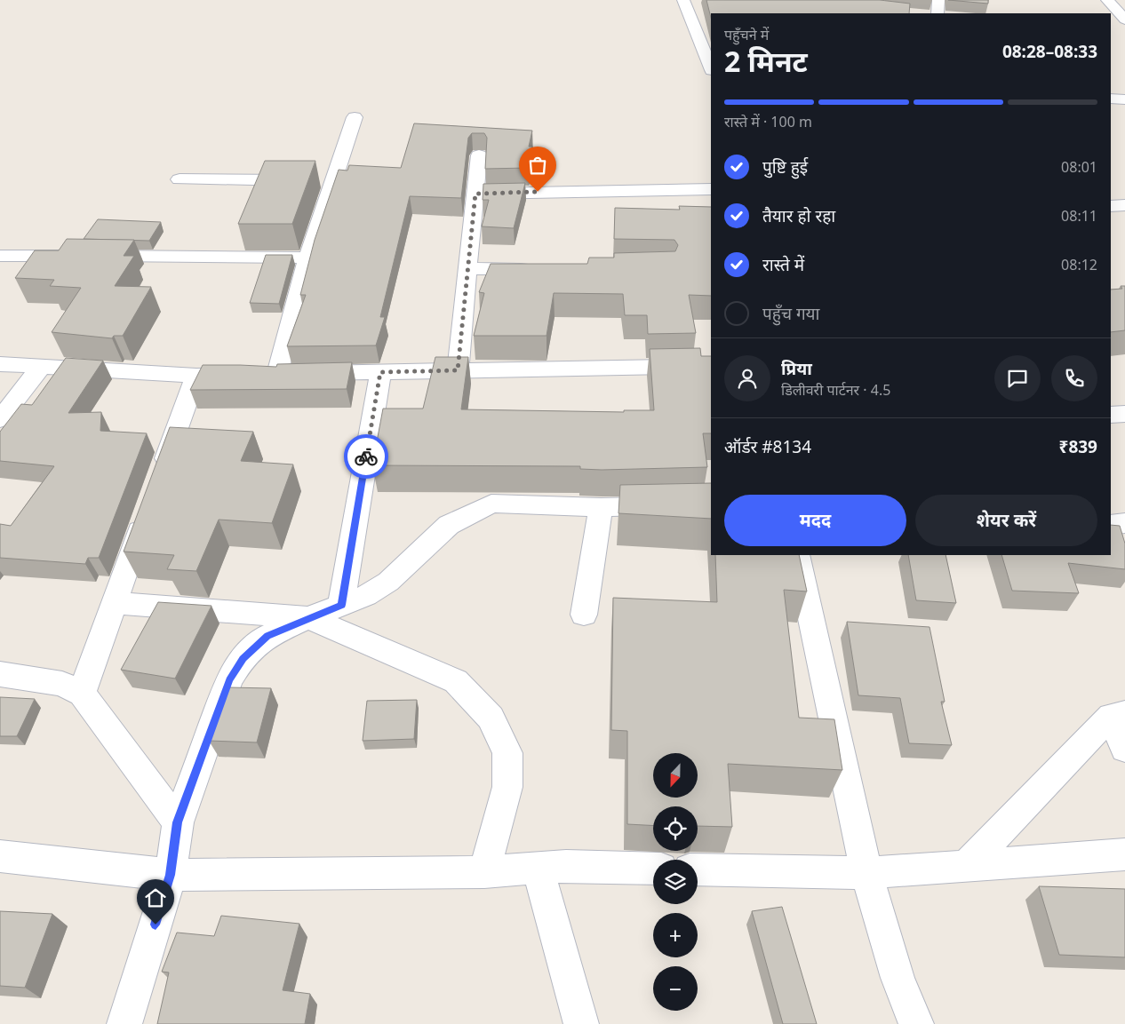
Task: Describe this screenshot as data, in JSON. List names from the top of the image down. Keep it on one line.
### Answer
{"north":"bottom","page":{"heading":["2 मिनट","पहुँचने में","08:28–08:33"],"panel":["प्रिया","डिलीवरी पार्टनर · 4.5","ऑर्डर #8134","₹839"],"bar":"रास्ते में · 100 m","list":[["पुष्टि हुई","08:01"],["तैयार हो रहा","08:11"],["रास्ते में","08:12"],"पहुँच गया"],"buttons":["मदद","शेयर करें"],"map_buttons":["+","−"]}}
